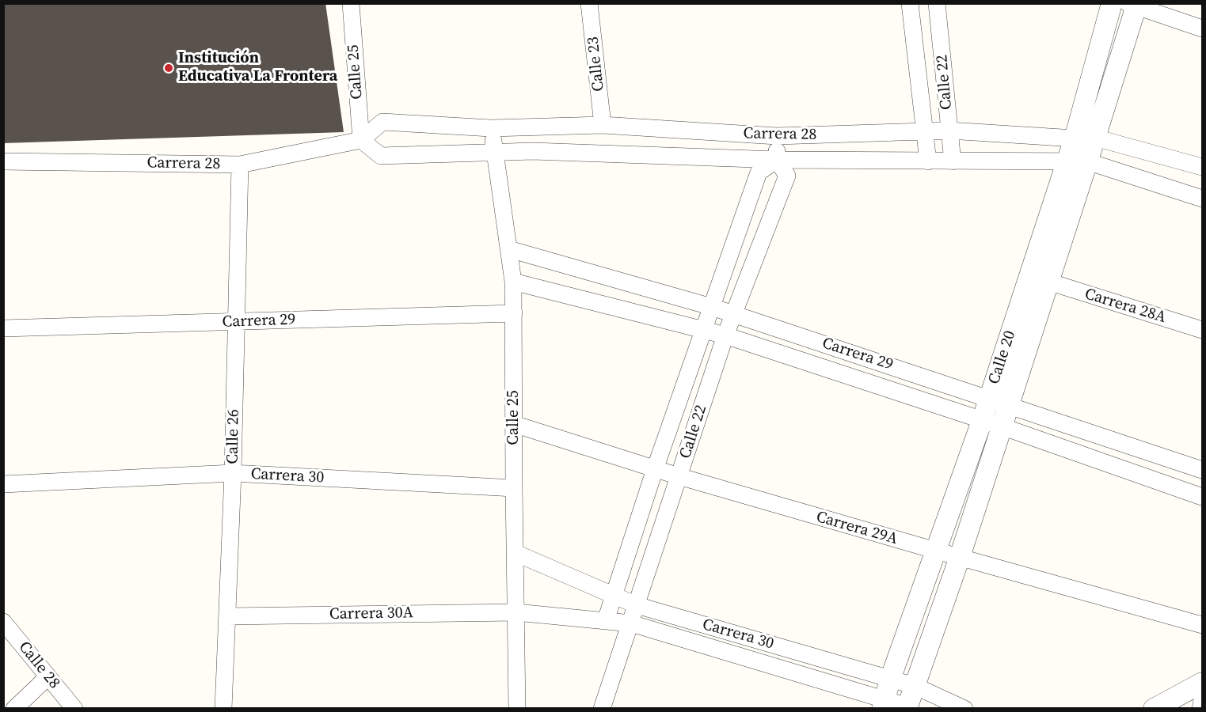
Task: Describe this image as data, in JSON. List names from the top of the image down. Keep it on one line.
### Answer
{"streets":{"street":["Calle 23","Calle 25","Calle 22","Carrera 28","Carrera 28A","Carrera 29","Calle 20","Calle 26","Carrera 30","Carrera 29A","Carrera 30A","Calle 28"]},"crossings":[["Calle 23","Carrera 28"],["Calle 25","Carrera 28"],["Calle 25","Carrera 29"],["Calle 25","Carrera 30"],["Calle 25","Carrera 29A"],["Calle 25","Carrera 30A"],["Calle 22","Carrera 28"],["Calle 22","Carrera 29"],["Calle 22","Carrera 30"],["Calle 22","Carrera 29A"],["Carrera 28","Calle 20"],["Carrera 28","Calle 26"],["Carrera 28A","Calle 20"],["Carrera 29","Calle 20"],["Carrera 29","Calle 26"],["Calle 20","Carrera 30"],["Calle 20","Carrera 29A"],["Calle 26","Carrera 30"],["Calle 26","Carrera 30A"],["Carrera 30","Carrera 30A"]],"places":["Institución Educativa La Frontera"]}
